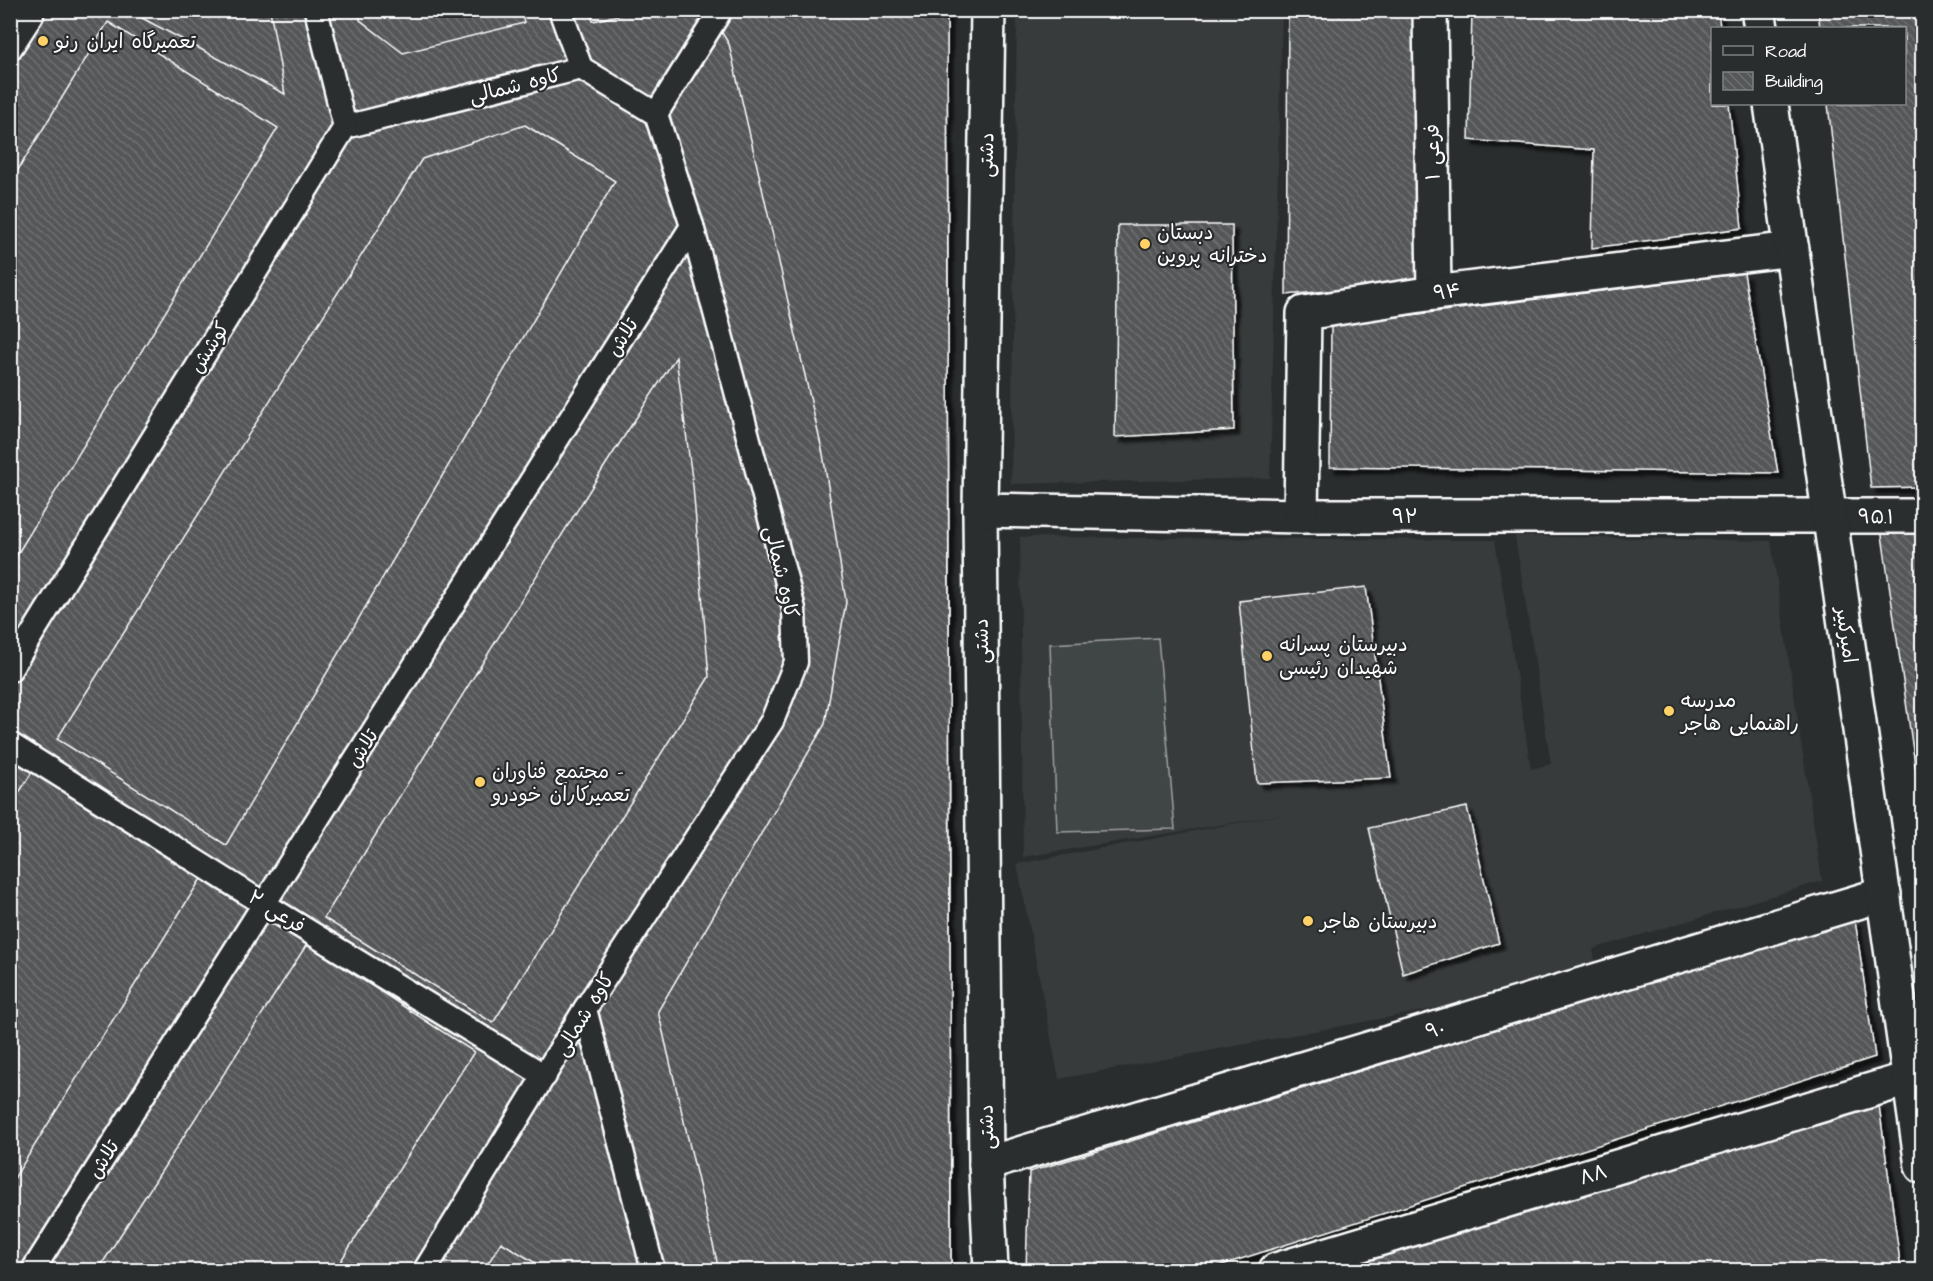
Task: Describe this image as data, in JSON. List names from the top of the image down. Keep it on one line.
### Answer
{"streets":{"street":["فرعی ۱","دشتی","۹۴","۹۲","۹۵.۱","امیرکبیر","۹۰","۸۸"],"lane":["کاوه شمالی","تلاش","کوشش","فرعی ۲"]},"crossings":[["کاوه شمالی","تلاش"],["کاوه شمالی","کوشش"],["کاوه شمالی","فرعی ۲"],["فرعی ۱","۹۴"],["دشتی","۹۲"],["دشتی","۹۰"],["۹۴","۹۲"],["۹۴","امیرکبیر"],["تلاش","فرعی ۲"],["۹۲","۹۵.۱"],["۹۲","امیرکبیر"],["۹۵.۱","امیرکبیر"],["امیرکبیر","۹۰"],["امیرکبیر","۸۸"]],"places":["تعمیرگاه ایران رنو","دبستان دخترانه پروین","دبیرستان پسرانه شهیدان رئیسی","مدرسه راهنمایی هاجر","مجتمع فناوران - تعمیرکاران خودرو","دبیرستان هاجر"],"legend":["Road","Building"]}
